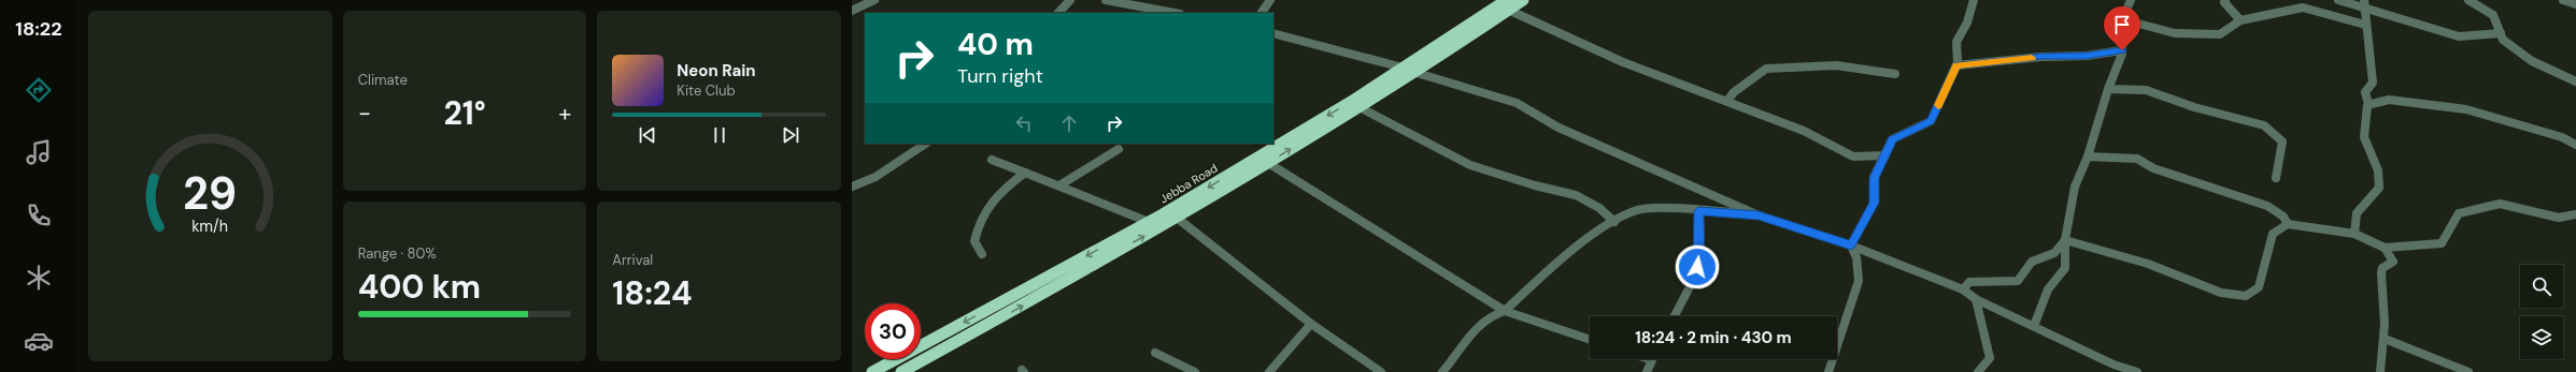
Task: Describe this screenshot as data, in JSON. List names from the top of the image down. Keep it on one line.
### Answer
{"streets":{"highway":["Jebba Road"]},"page":{"tabs":"18:22","tile":["Climate",["Range · 80%","400 km"],["Arrival","18:24"]],"turn":["40 m","Turn right"],"song":["Neon Rain","Kite Club"],"heat":["−","21°","+"],"limit":"30","trip":"18:24 · 2 min · 430 m","gauge":["29","km/h"]}}
